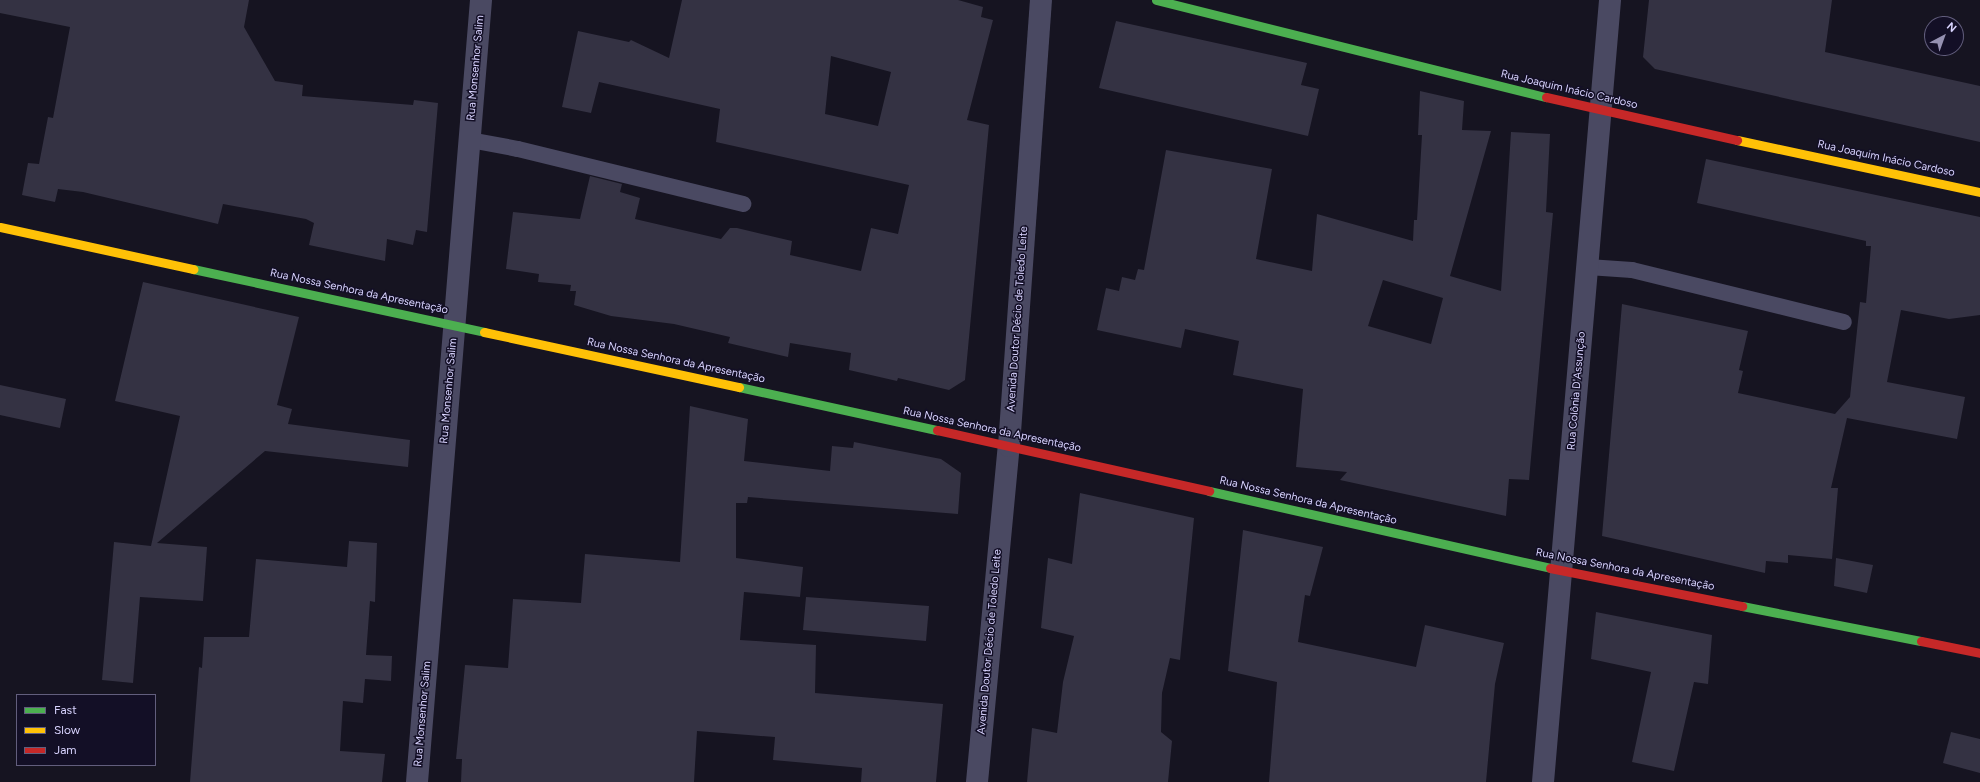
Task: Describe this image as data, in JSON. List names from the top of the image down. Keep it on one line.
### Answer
{"streets":{"street":["Rua Monsenhor Salim","Rua Joaquim Inácio Cardoso","Rua Nossa Senhora da Apresentação","Avenida Doutor Décio de Toledo Leite","Rua Colônia D'Assunção"]},"crossings":[["Rua Monsenhor Salim","Rua Nossa Senhora da Apresentação"],["Rua Joaquim Inácio Cardoso","Rua Colônia D'Assunção"],["Rua Nossa Senhora da Apresentação","Avenida Doutor Décio de Toledo Leite"],["Rua Nossa Senhora da Apresentação","Rua Colônia D'Assunção"]],"legend":["Fast","Slow","Jam"],"north":"top right"}
